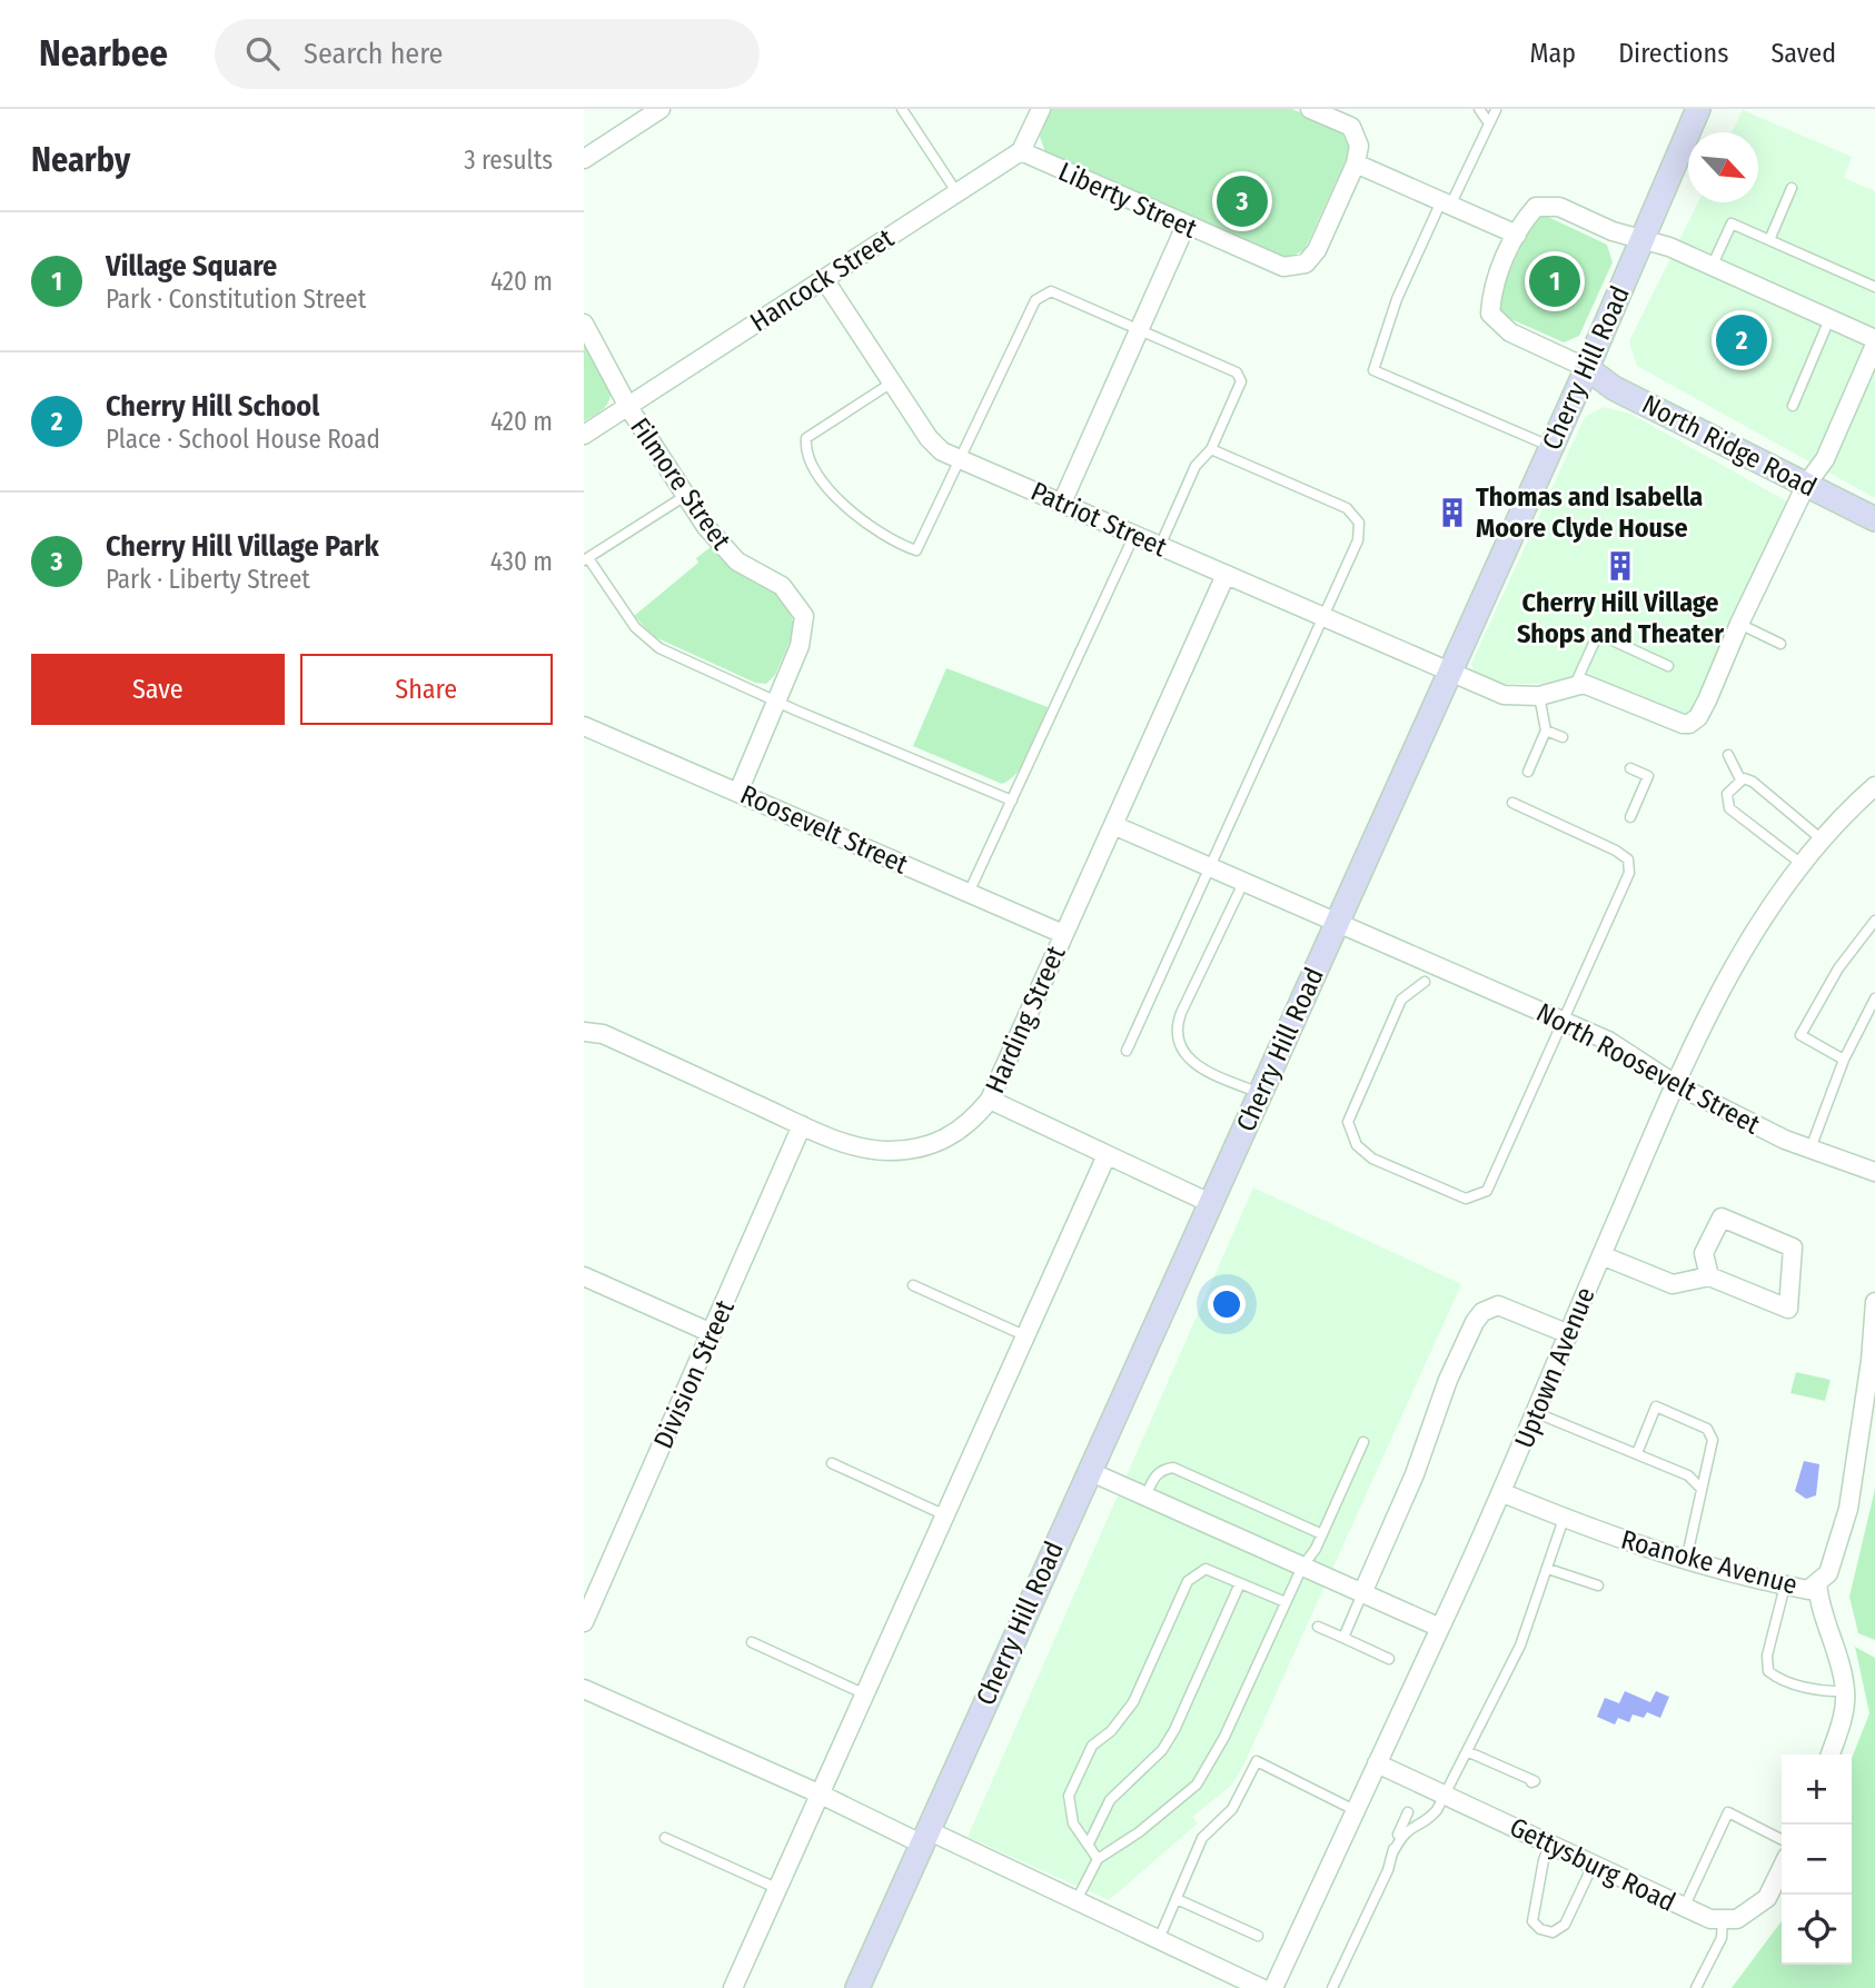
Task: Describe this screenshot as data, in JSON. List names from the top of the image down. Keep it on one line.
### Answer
{"streets":{"main road":["Cherry Hill Road","North Ridge Road"],"street":["Liberty Street","Hancock Street","Filmore Street","Patriot Street","Roosevelt Street","Harding Street","North Roosevelt Street","Uptown Avenue","Division Street","Roanoke Avenue","Gettysburg Road"]},"crossings":[["Liberty Street","Hancock Street"],["Hancock Street","Filmore Street"],["Hancock Street","Patriot Street"],["Cherry Hill Road","North Ridge Road"],["Cherry Hill Road","Patriot Street"],["Cherry Hill Road","North Roosevelt Street"],["Filmore Street","Roosevelt Street"],["Patriot Street","Harding Street"],["Roosevelt Street","Harding Street"],["Harding Street","Division Street"],["North Roosevelt Street","Uptown Avenue"],["Uptown Avenue","Roanoke Avenue"],["Uptown Avenue","Gettysburg Road"]],"places":{"building":["Thomas and Isabella Moore Clyde House","Cherry Hill Village Shops and Theater"]},"north":"bottom right","page":{"header":"Nearbee","search":"Search here","nav":["Map","Directions","Saved"],"heading":["Nearby","3 results"],"pins":["3","1","2"],"list":[{"mark":"1","name":"Village Square","note":"Park · Constitution Street","value":"420 m"},{"mark":"2","name":"Cherry Hill School","note":"Place · School House Road","value":"420 m"},{"mark":"3","name":"Cherry Hill Village Park","note":"Park · Liberty Street","value":"430 m"}],"buttons":["Save","Share"],"map_buttons":["+","−"]}}
